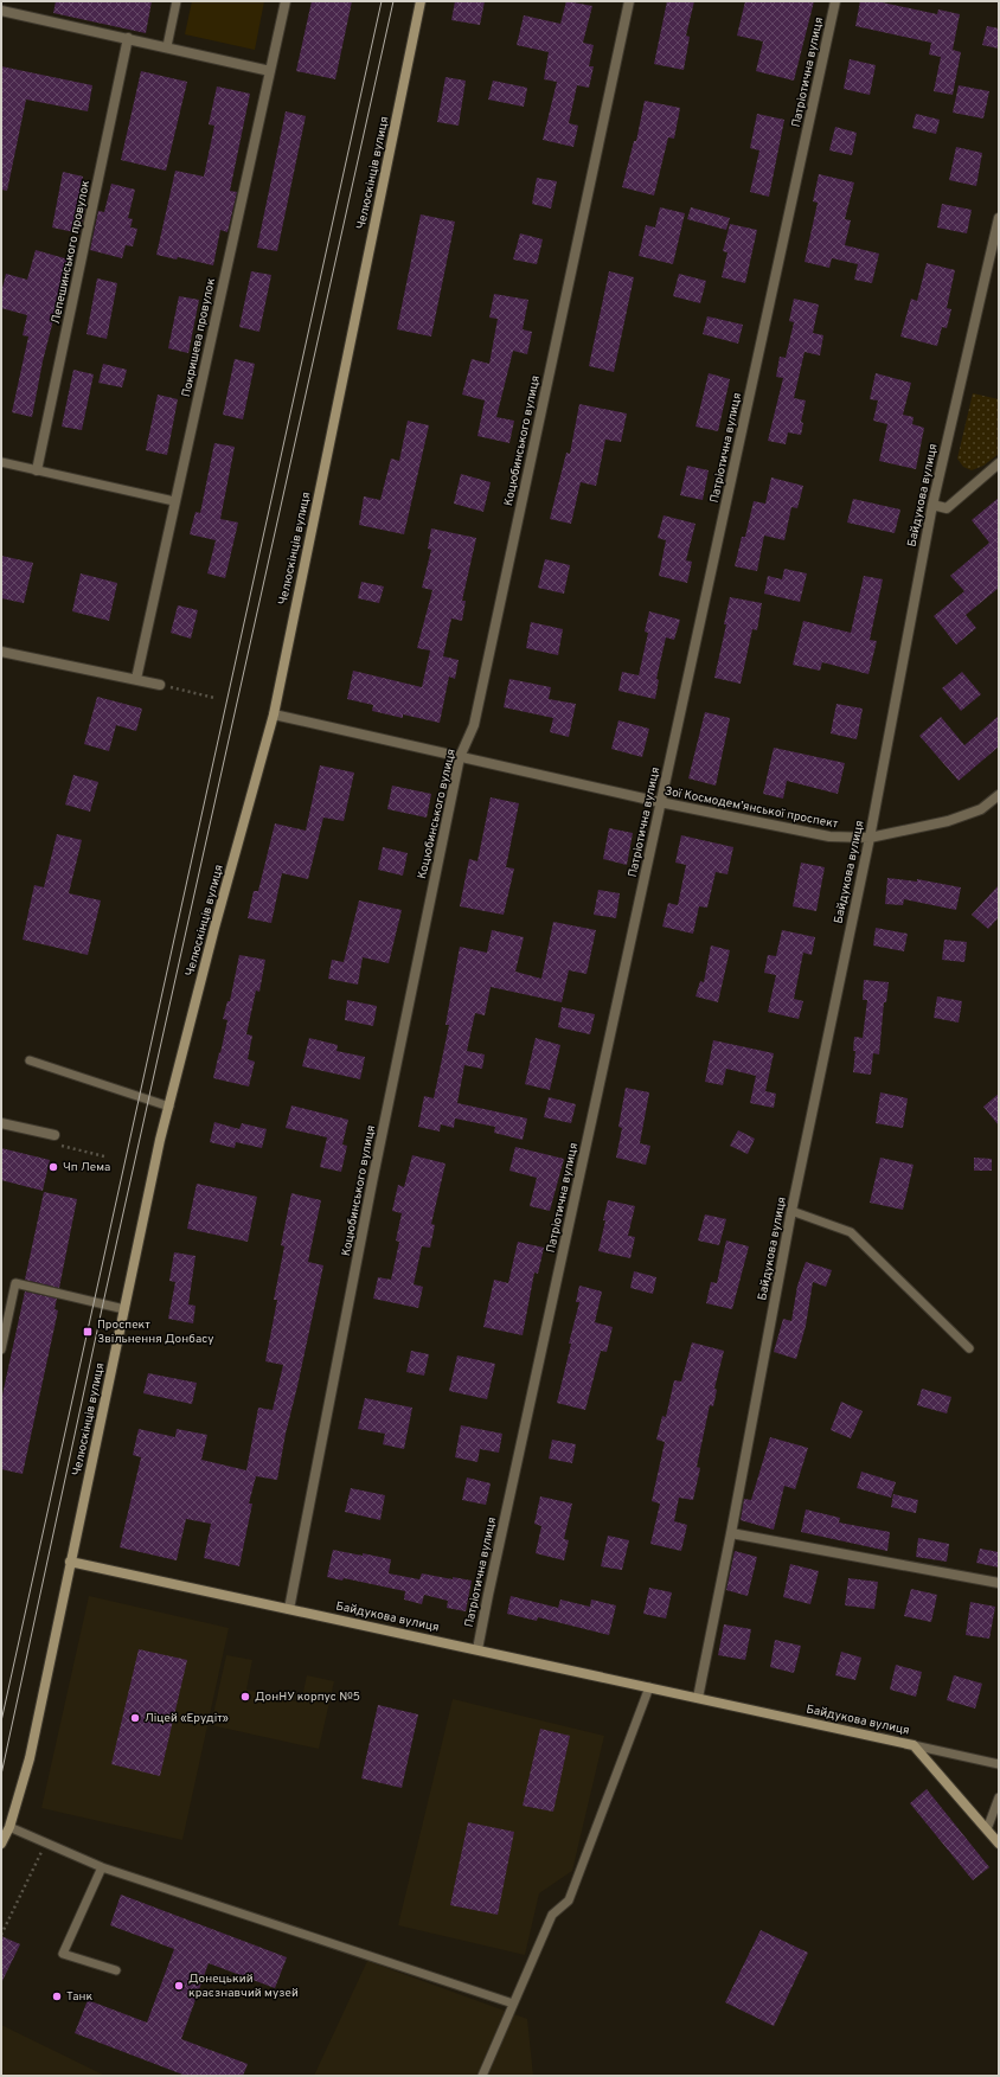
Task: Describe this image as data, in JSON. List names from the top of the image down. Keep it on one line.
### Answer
{"streets":{"main road":["Челюскінців вулиця","Байдукова вулиця"],"street":["Патріотична вулиця","Лепешинського провулок","Покришева провулок","Коцюбинського вулиця","Зої Космодем’янської проспект"]},"crossings":[["Патріотична вулиця","Байдукова вулиця"],["Патріотична вулиця","Зої Космодем’янської проспект"],["Челюскінців вулиця","Байдукова вулиця"],["Челюскінців вулиця","Зої Космодем’янської проспект"],["Коцюбинського вулиця","Байдукова вулиця"],["Коцюбинського вулиця","Зої Космодем’янської проспект"],["Байдукова вулиця","Зої Космодем’янської проспект"]],"places":{"other":["Чп Лема","ДонНУ корпус №5","Ліцей «Ерудіт»","Донецький краєзнавчий музей","Танк"],"transit":["Проспект Звільнення Донбасу"]}}
